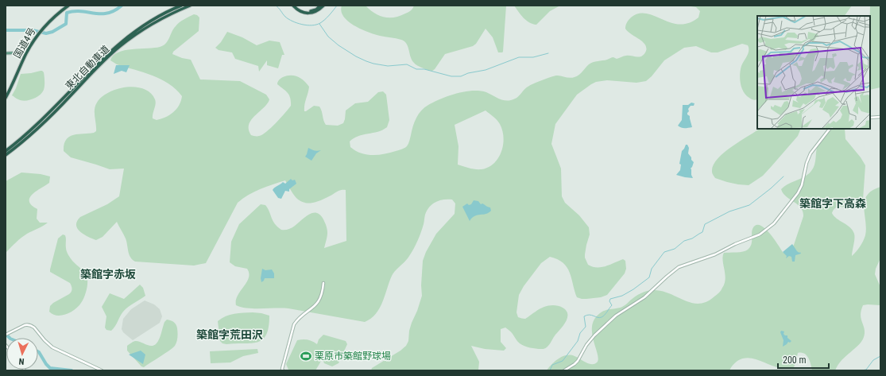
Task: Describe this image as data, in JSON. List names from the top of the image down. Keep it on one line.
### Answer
{"streets":{"highway":["国道4号","東北自動車道"]},"districts":["築館字下高森","築館字赤坂","築館字荒田沢"],"places":{"sports":["栗原市築館野球場"]},"scale_bar":"200 m","north":"bottom"}
